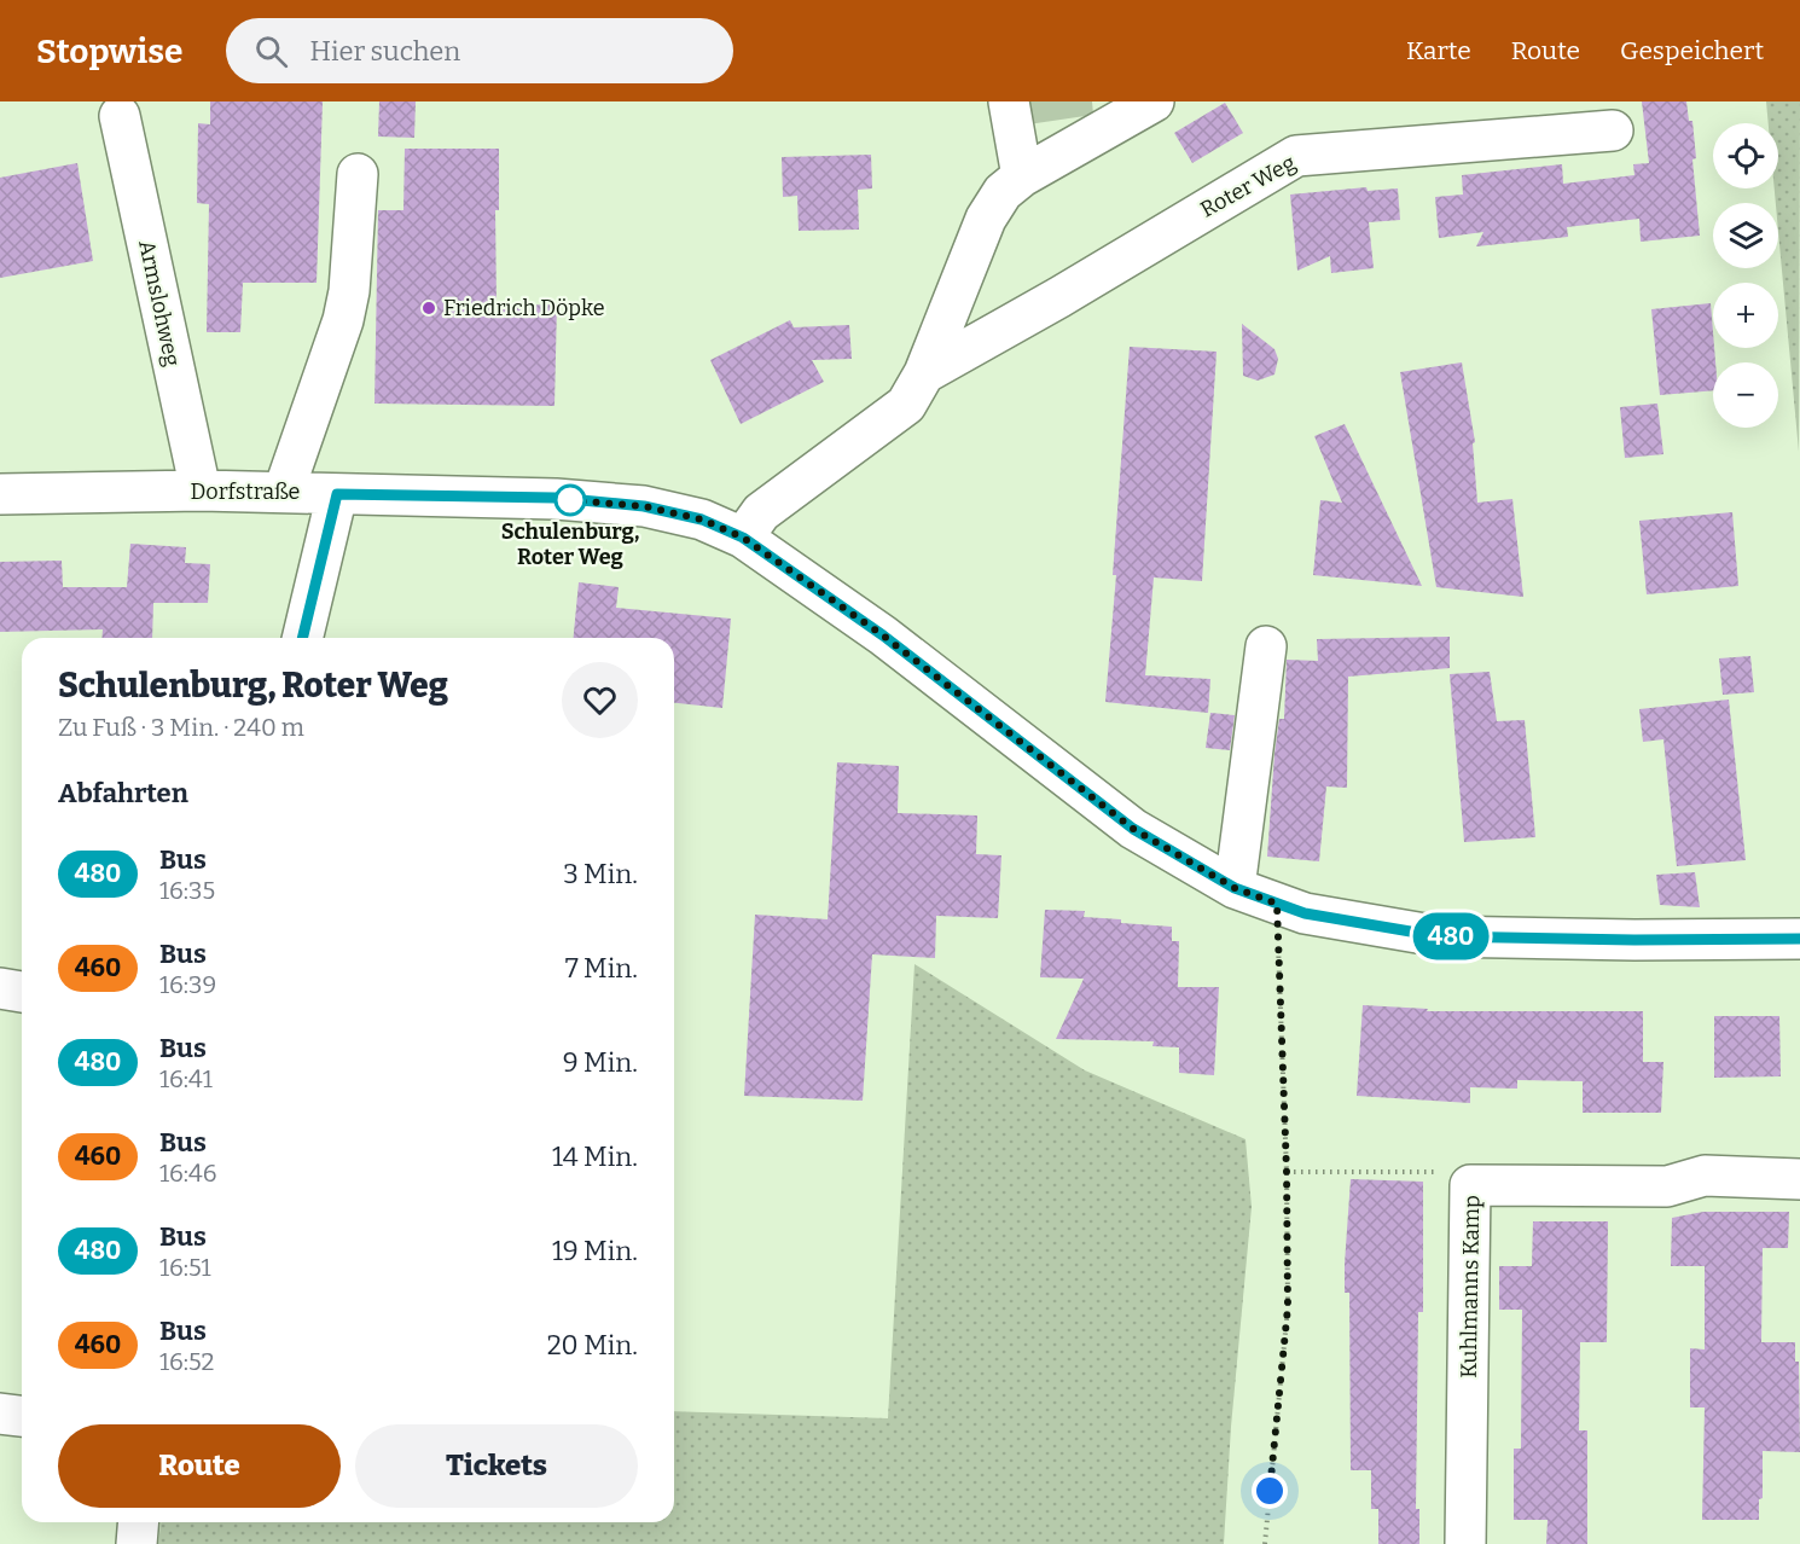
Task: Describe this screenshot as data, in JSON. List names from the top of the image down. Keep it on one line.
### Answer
{"streets":{"street":["Roter Weg","Armslohweg","Dorfstraße","Kuhlmanns Kamp"]},"crossings":[["Armslohweg","Dorfstraße"]],"places":["Friedrich Döpke","Schulenburg, Roter Weg"],"lines":["bus line 480"],"page":{"header":"Stopwise","search":"Hier suchen","nav":["Karte","Route","Gespeichert"],"on_map":"480","map_buttons":["+","−"],"heading":[["Schulenburg, Roter Weg","Zu Fuß · 3 Min. · 240 m"],"Abfahrten"],"list":[{"mark":"480","name":"Bus","note":"16:35","value":"3 Min."},{"mark":"460","name":"Bus","note":"16:39","value":"7 Min."},{"mark":"480","name":"Bus","note":"16:41","value":"9 Min."},{"mark":"460","name":"Bus","note":"16:46","value":"14 Min."},{"mark":"480","name":"Bus","note":"16:51","value":"19 Min."},{"mark":"460","name":"Bus","note":"16:52","value":"20 Min."}],"buttons":["Route","Tickets"]}}
